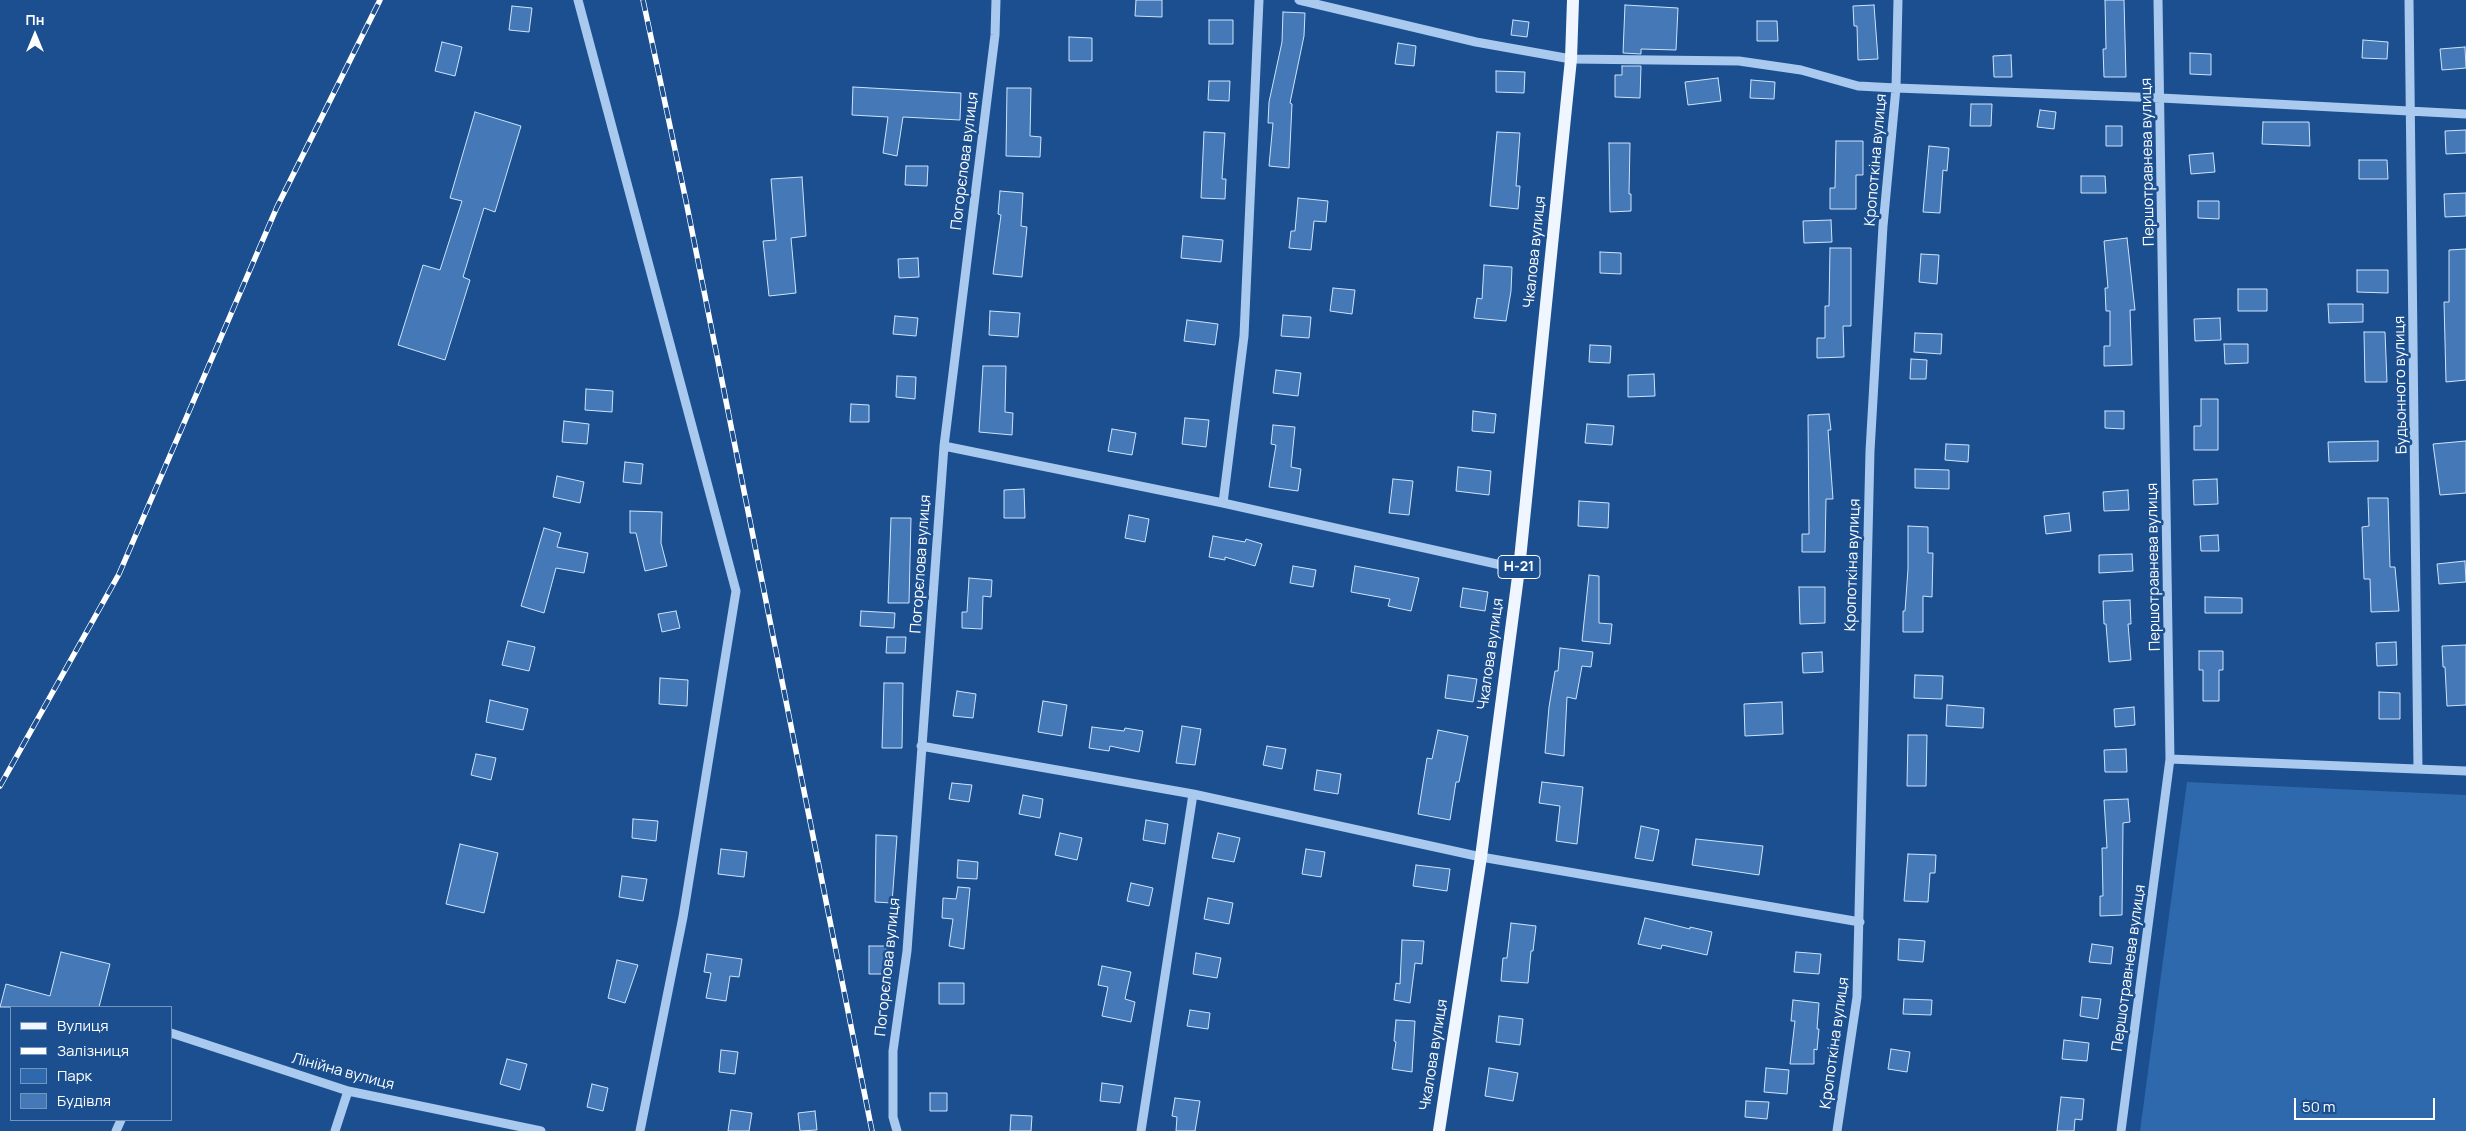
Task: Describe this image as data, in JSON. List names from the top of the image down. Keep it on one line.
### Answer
{"streets":{"main road":["Чкалова вулиця","Н-21"],"street":["Кропоткіна вулиця","Погорєлова вулиця","Першотравнева вулиця","Будьонного вулиця","Лінійна вулиця"]},"legend":["Вулиця","Залізниця","Парк","Будівля"],"scale_bar":"50 m","north":"top"}
